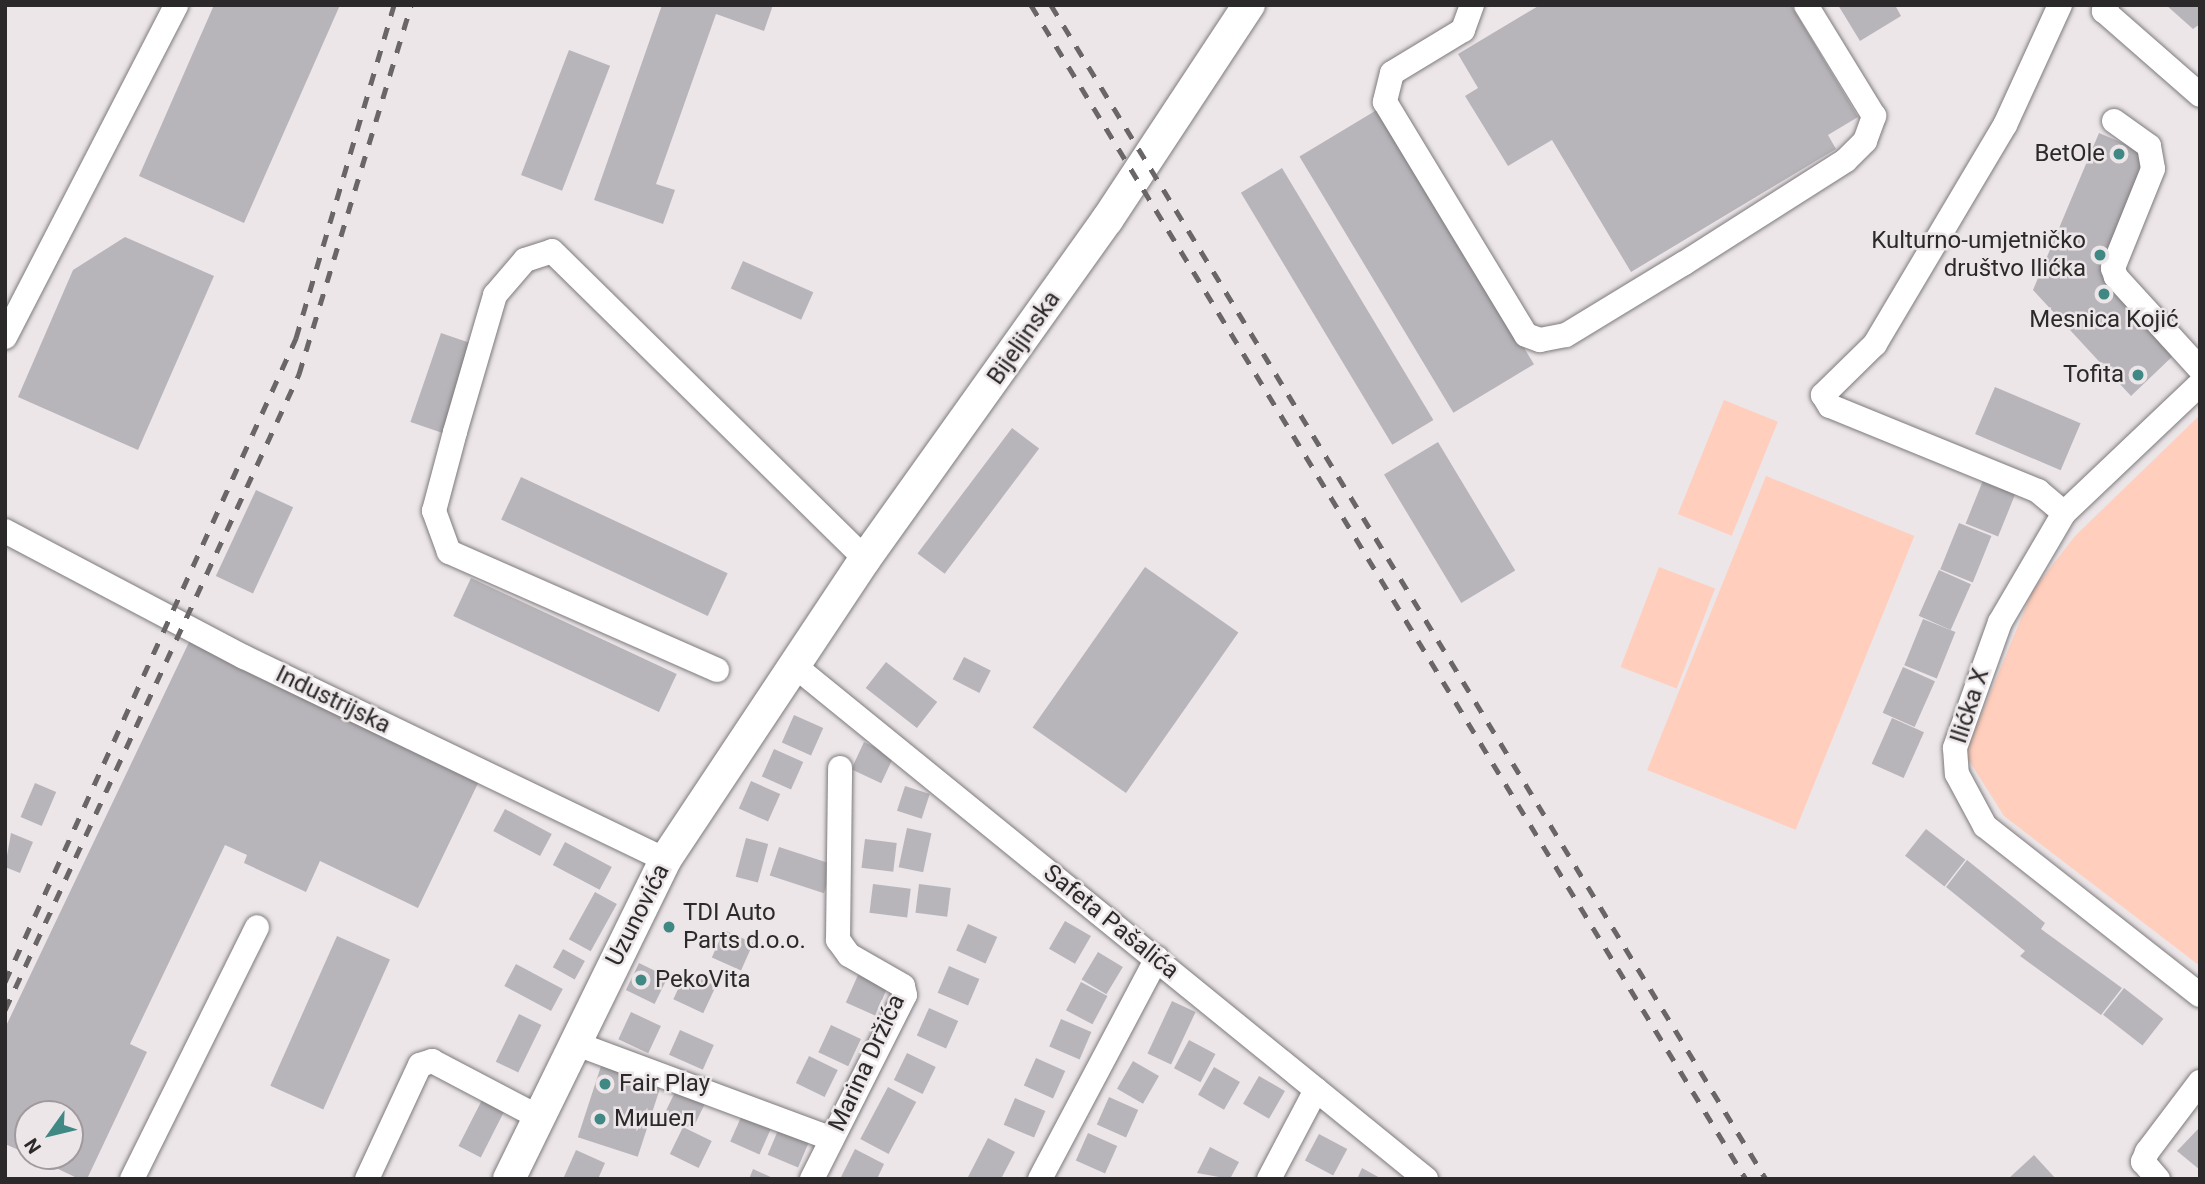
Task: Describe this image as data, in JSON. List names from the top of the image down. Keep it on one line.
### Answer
{"streets":{"main road":["Bijeljinska","Uzunovića"],"street":["Industrijska","Ilićka X","Safeta Pašalića","Marina Držića"]},"crossings":[["Bijeljinska","Uzunovića"],["Bijeljinska","Safeta Pašalića"],["Industrijska","Uzunovića"],["Uzunovića","Safeta Pašalića"]],"places":["BetOle","Kulturno-umjetničko društvo Ilićka","Mesnica Kojić","Tofita","TDI Auto Parts d.o.o.","PekoVita","Fair Play","Мишел"],"north":"bottom left"}
